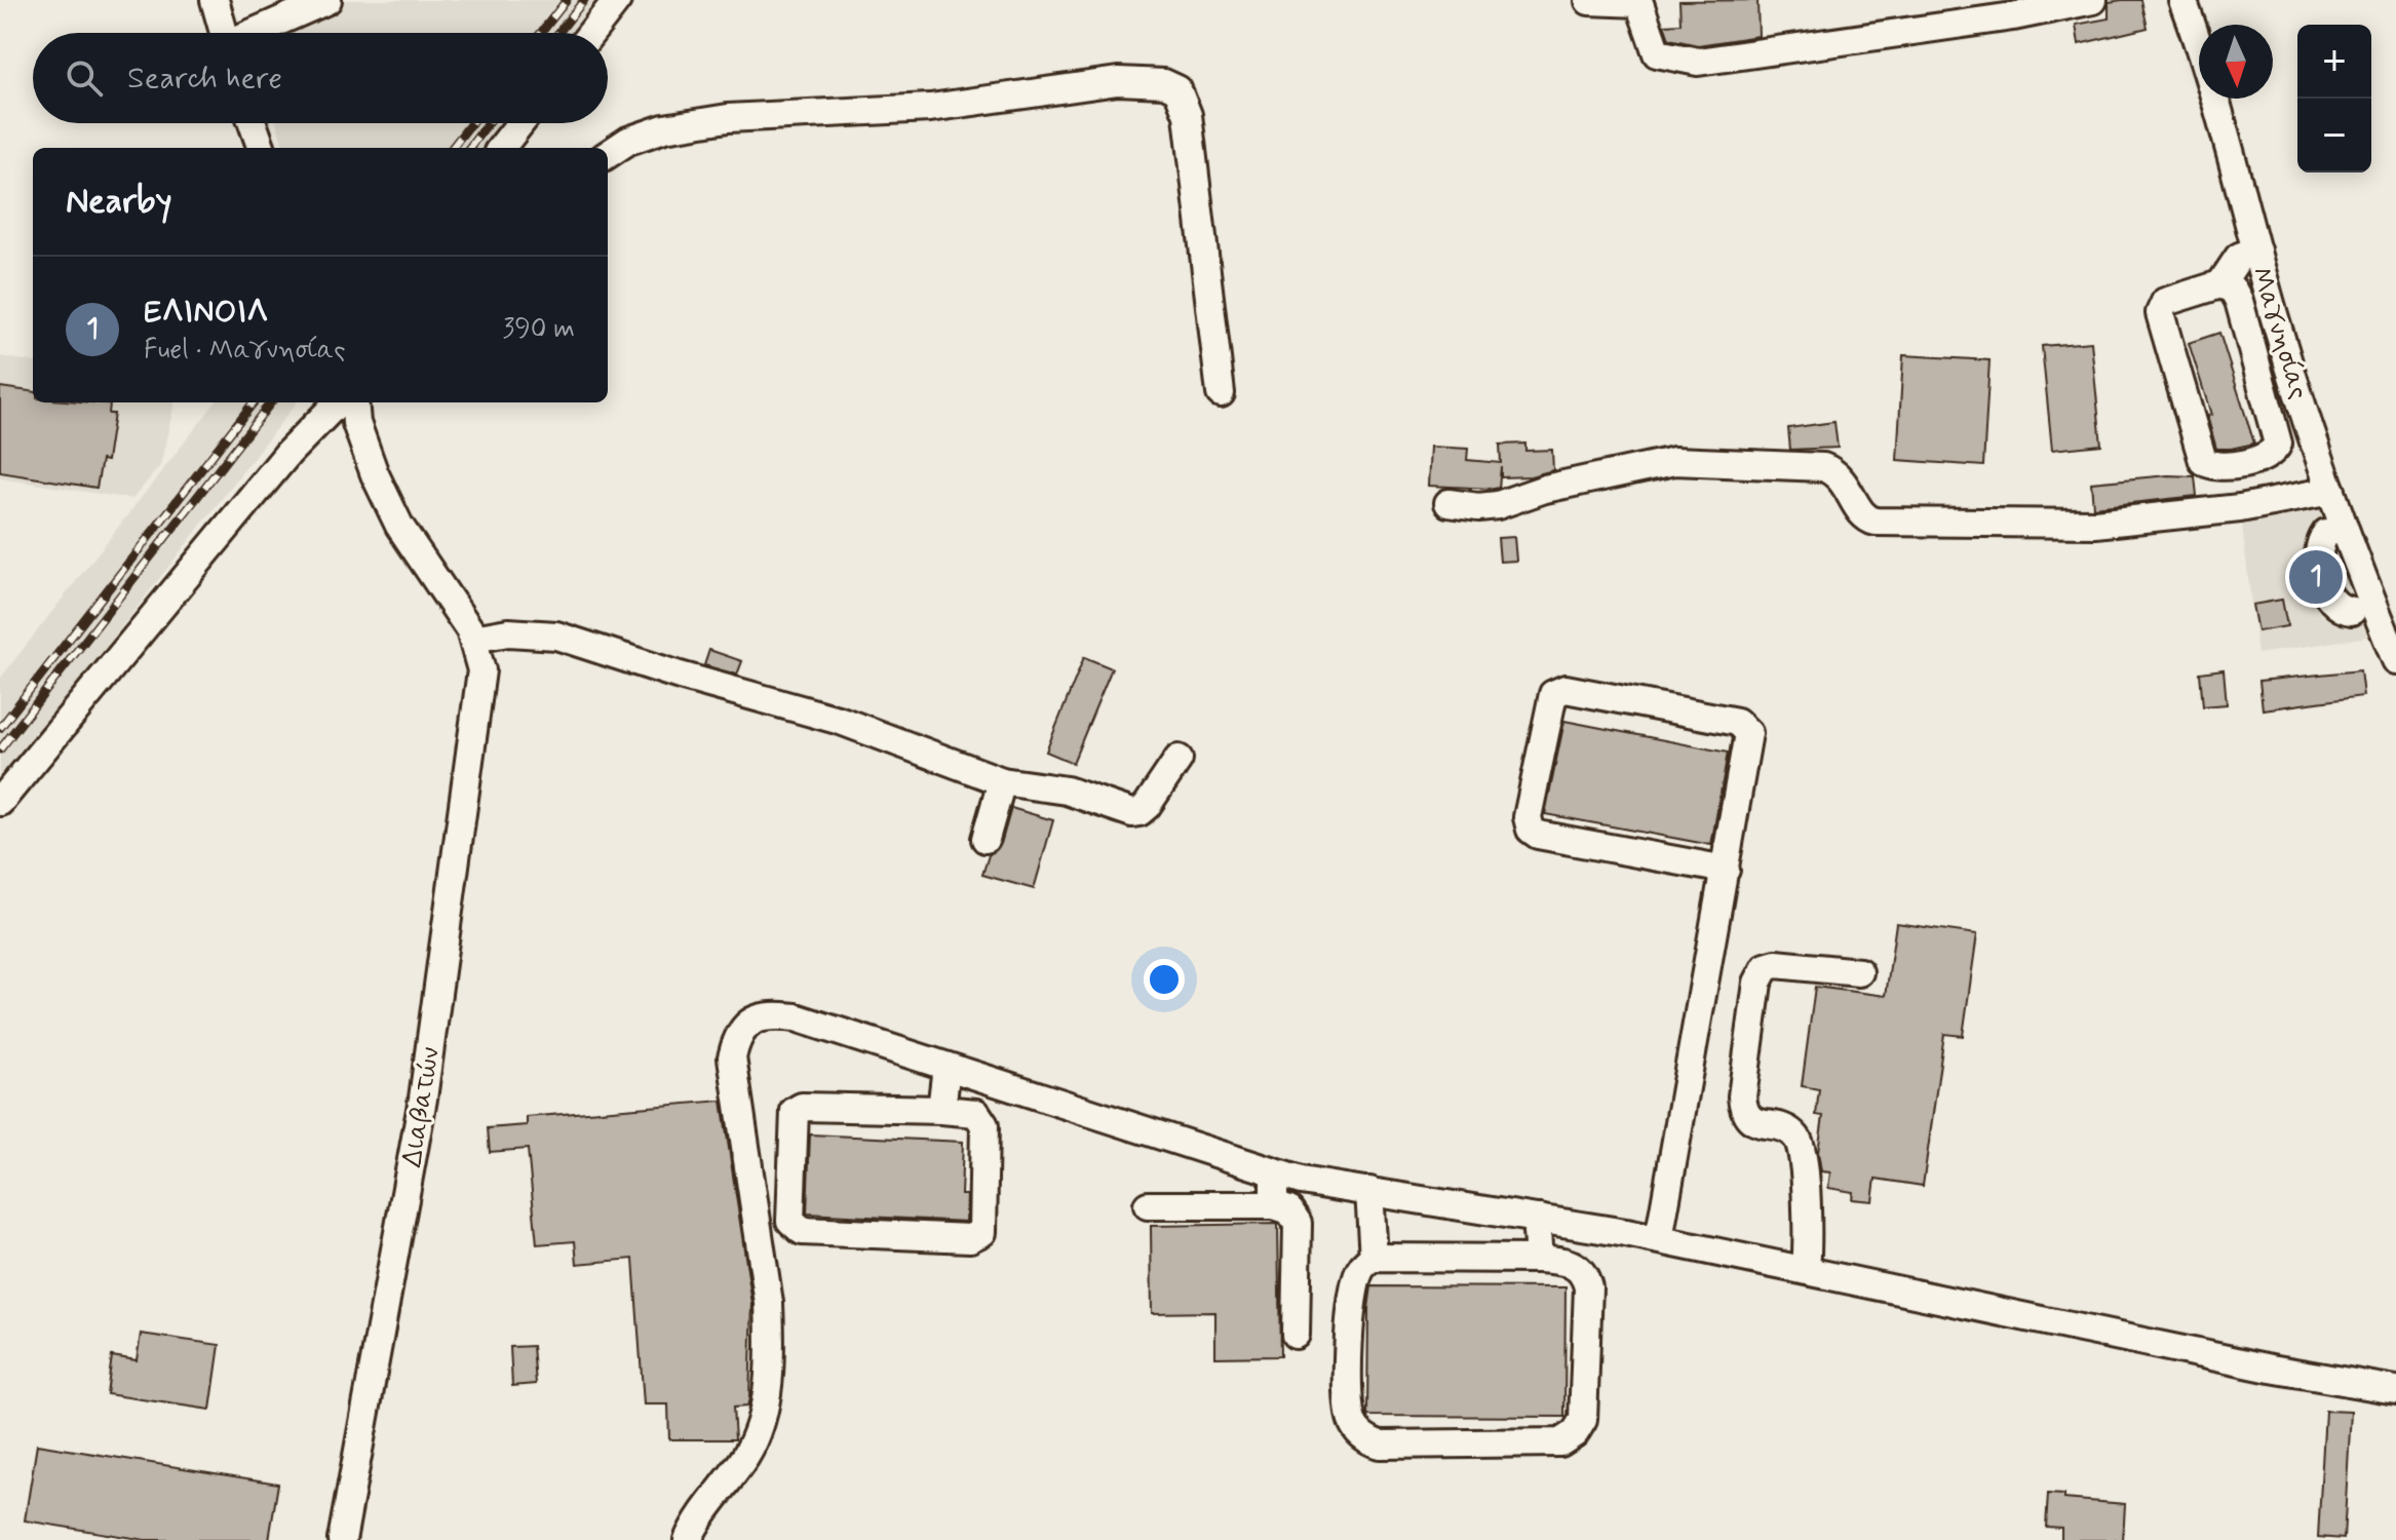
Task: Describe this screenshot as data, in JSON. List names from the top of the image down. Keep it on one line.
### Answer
{"streets":{"street":["Μαγνησίας","Διαβατών"]},"north":"bottom","page":{"map_buttons":["+","−"],"search":"Search here","heading":"Nearby","list":[{"mark":"1","name":"ΕΛΙΝΟΙΛ","note":"Fuel · Μαγνησίας","value":"390 m"}],"pins":"1"}}
